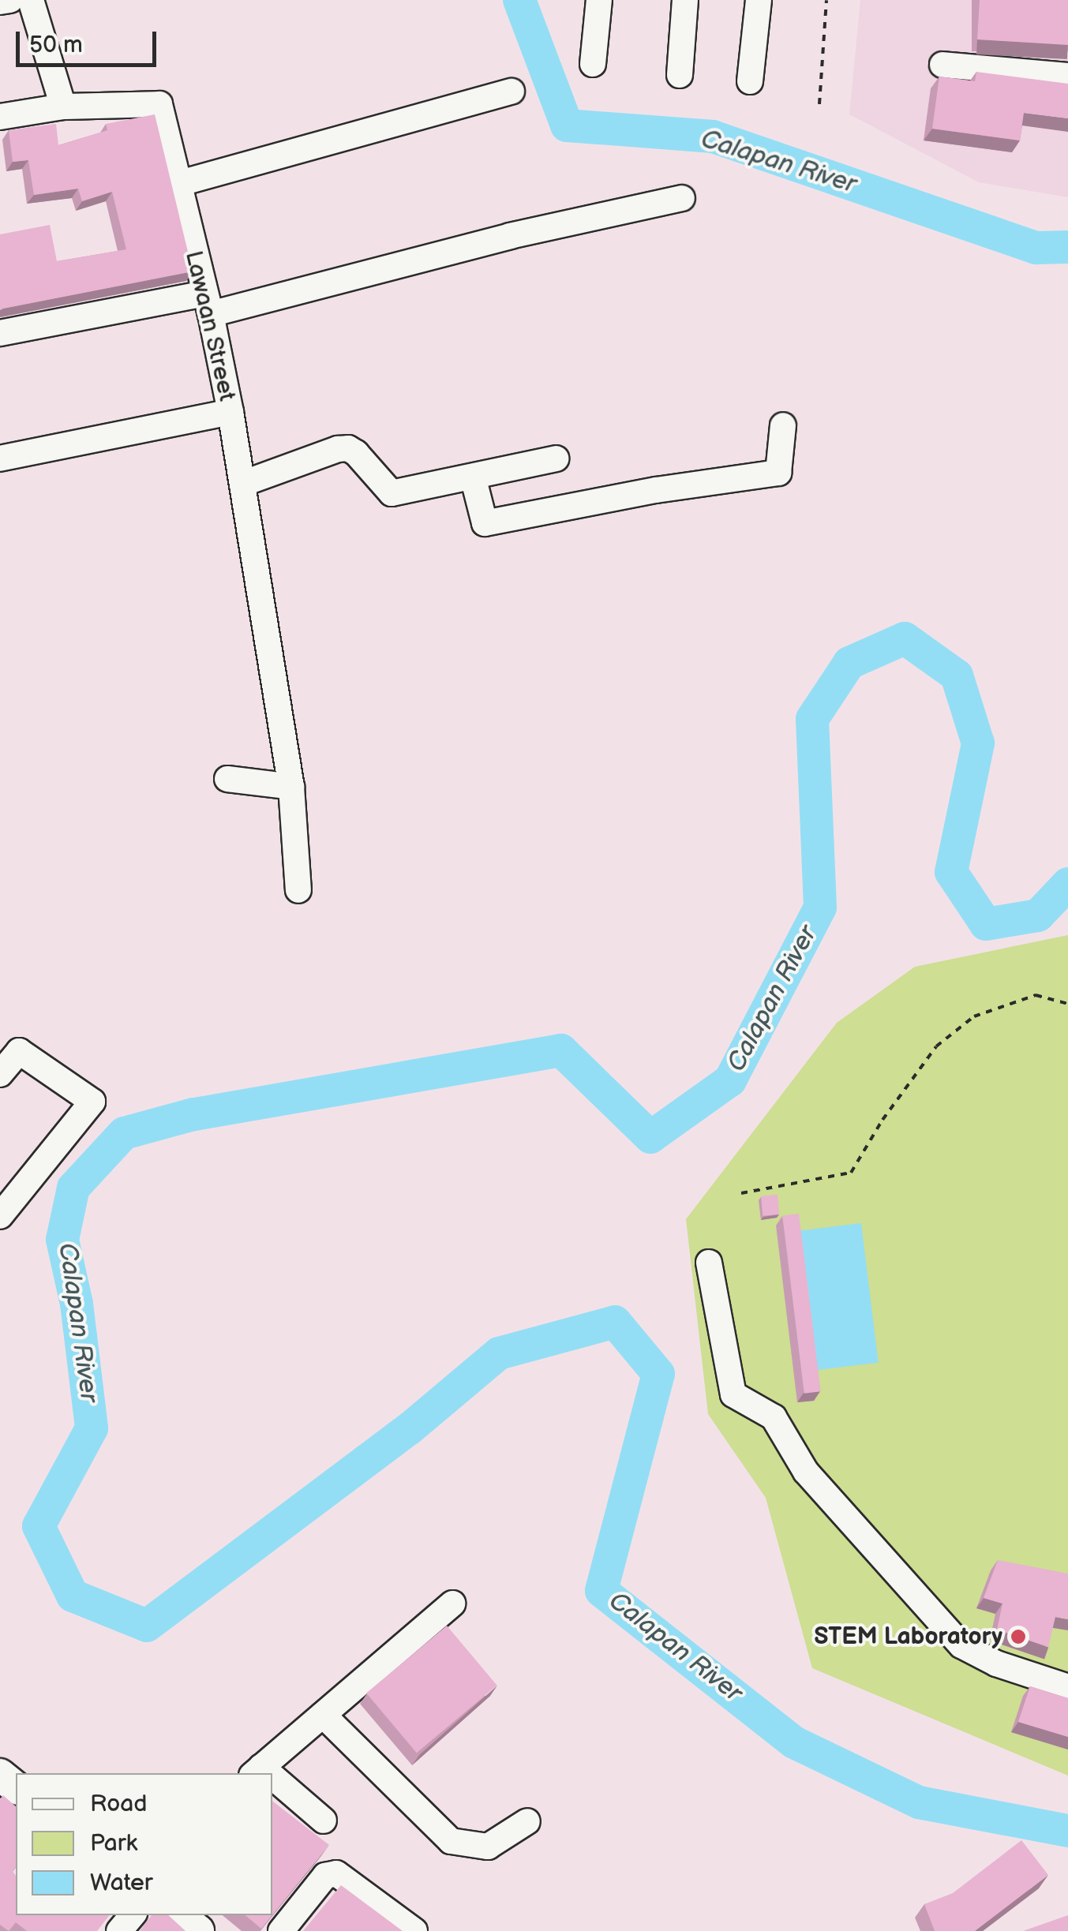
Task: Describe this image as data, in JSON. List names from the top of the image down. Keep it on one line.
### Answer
{"streets":{"street":["Lawaan Street"]},"water":["Calapan River"],"places":["STEM Laboratory"],"legend":["Road","Park","Water"],"scale_bar":"50 m"}
